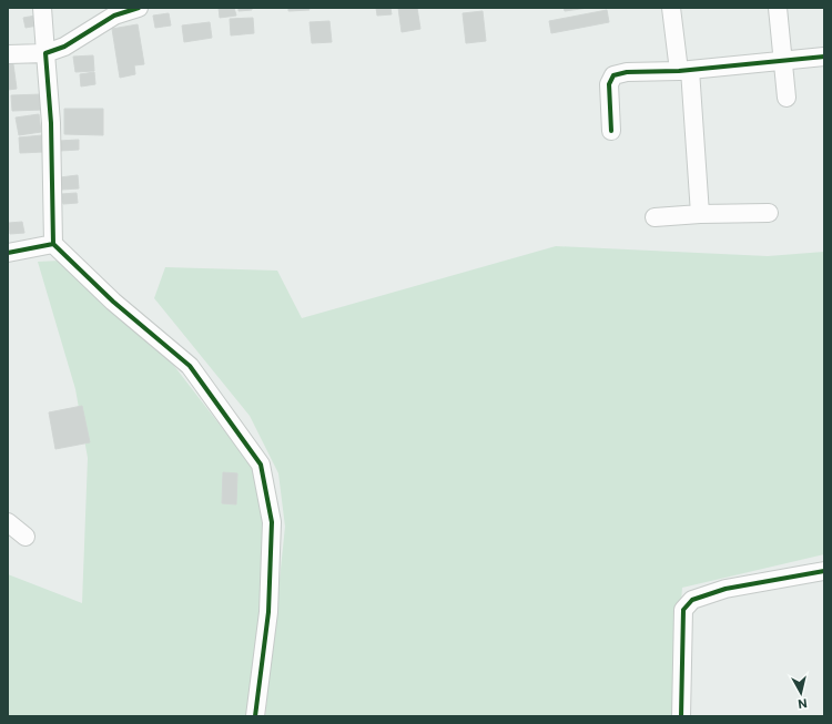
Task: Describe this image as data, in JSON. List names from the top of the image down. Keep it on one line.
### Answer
{"north":"bottom"}
